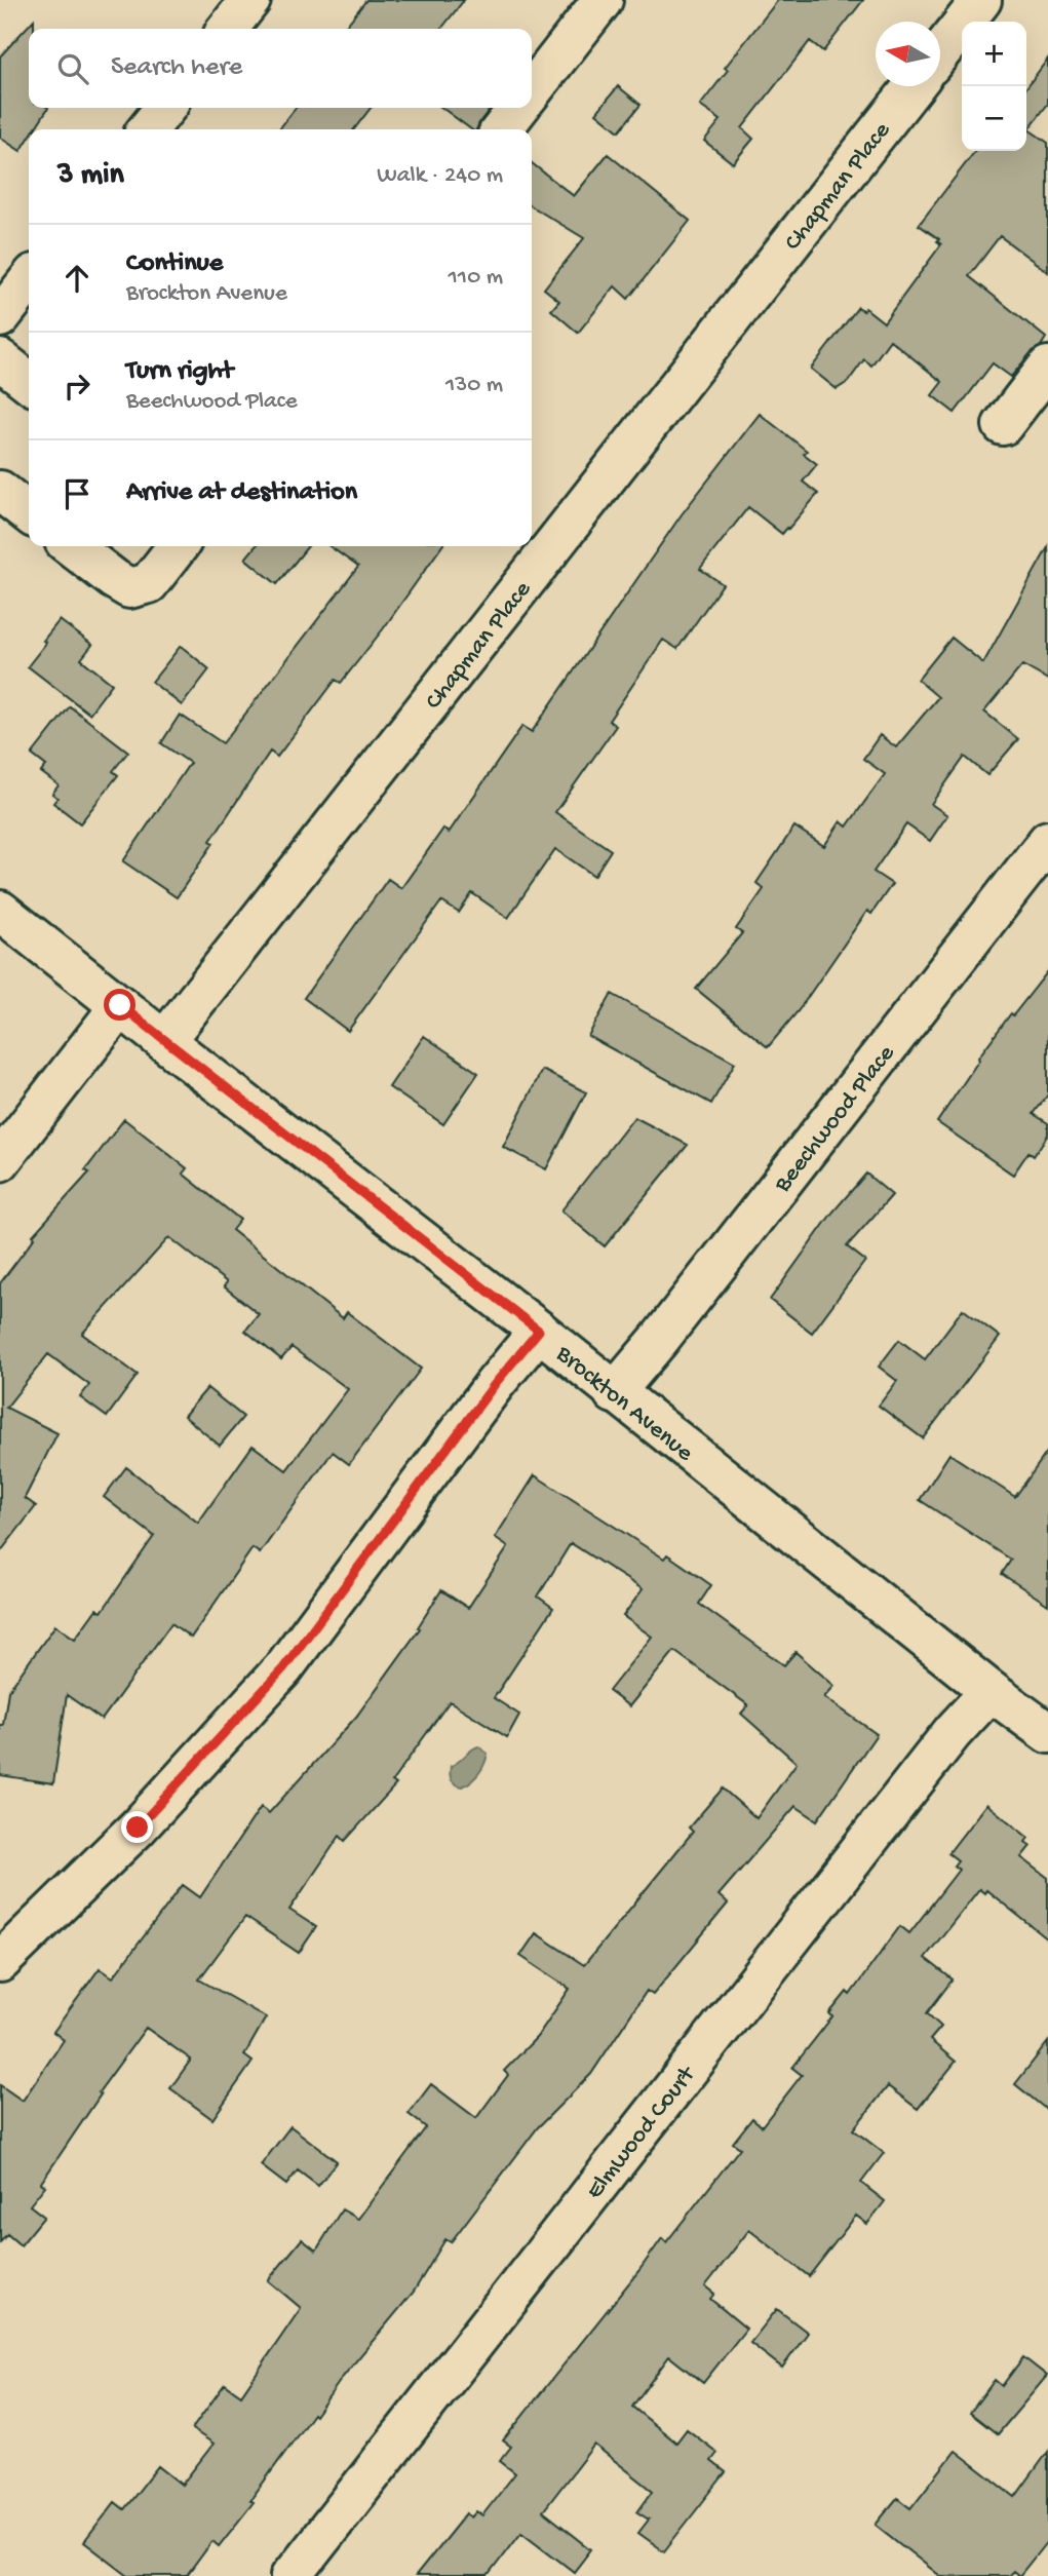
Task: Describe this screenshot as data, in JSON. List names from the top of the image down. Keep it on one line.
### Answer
{"streets":{"street":["Chapman Place","Beechwood Place","Brockton Avenue","Elmwood Court"]},"crossings":[["Chapman Place","Brockton Avenue"],["Beechwood Place","Brockton Avenue"],["Brockton Avenue","Elmwood Court"]],"north":"left","page":{"map_buttons":["+","−"],"search":"Search here","heading":["3 min","Walk · 240 m"],"list":[["Continue","Brockton Avenue","110 m"],["Turn right","Beechwood Place","130 m"],"Arrive at destination"]}}
